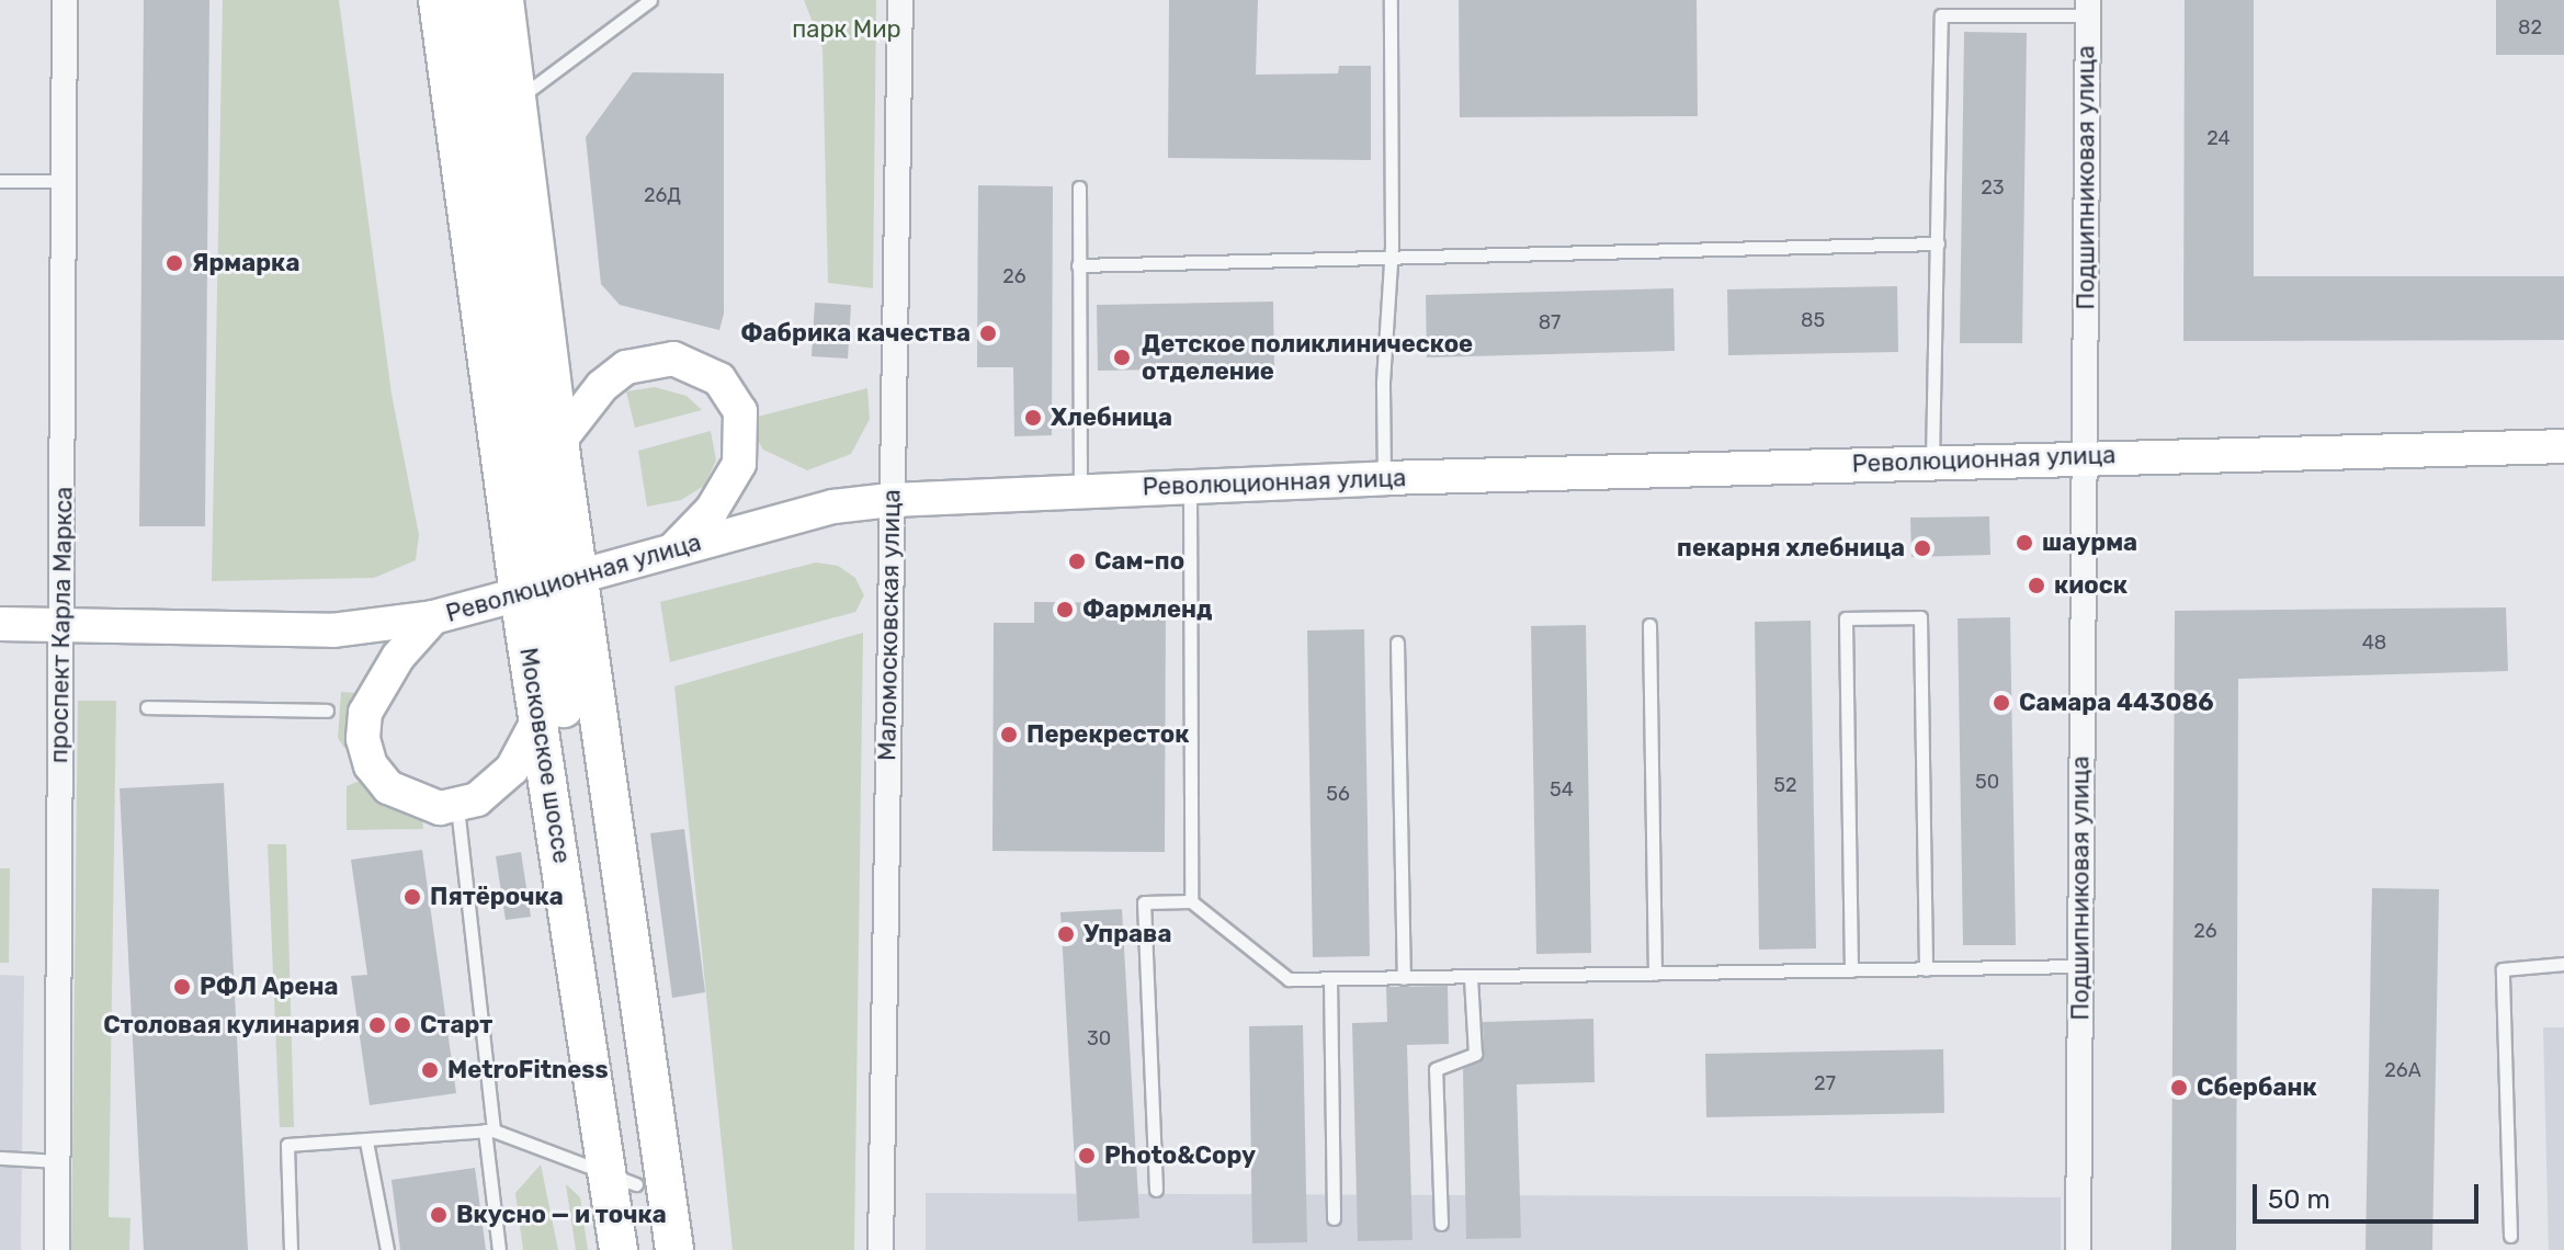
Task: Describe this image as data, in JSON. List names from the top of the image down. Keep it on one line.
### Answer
{"streets":{"main road":["Революционная улица","Московское шоссе"],"street":["Подшипниковая улица","проспект Карла Маркса","Маломосковская улица"]},"crossings":[["Подшипниковая улица","Революционная улица"],["Революционная улица","проспект Карла Маркса"],["Революционная улица","Маломосковская улица"],["Революционная улица","Московское шоссе"]],"parks":["парк Мир"],"places":["Ярмарка","Фабрика качества","Детское поликлиническое отделение","Хлебница","шаурма","пекарня хлебница","Сам-по","киоск","Фармленд","Самара 443086","Перекресток","Пятёрочка","Управа","РФЛ Арена","Столовая кулинария","Старт","MetroFitness","Сбербанк","Photo&Copy","Вкусно — и точка"],"house_numbers":["82","24","23","26Д","26","85","87","48","50","52","54","56","26","30","26А","27"],"scale_bar":"50 m"}
